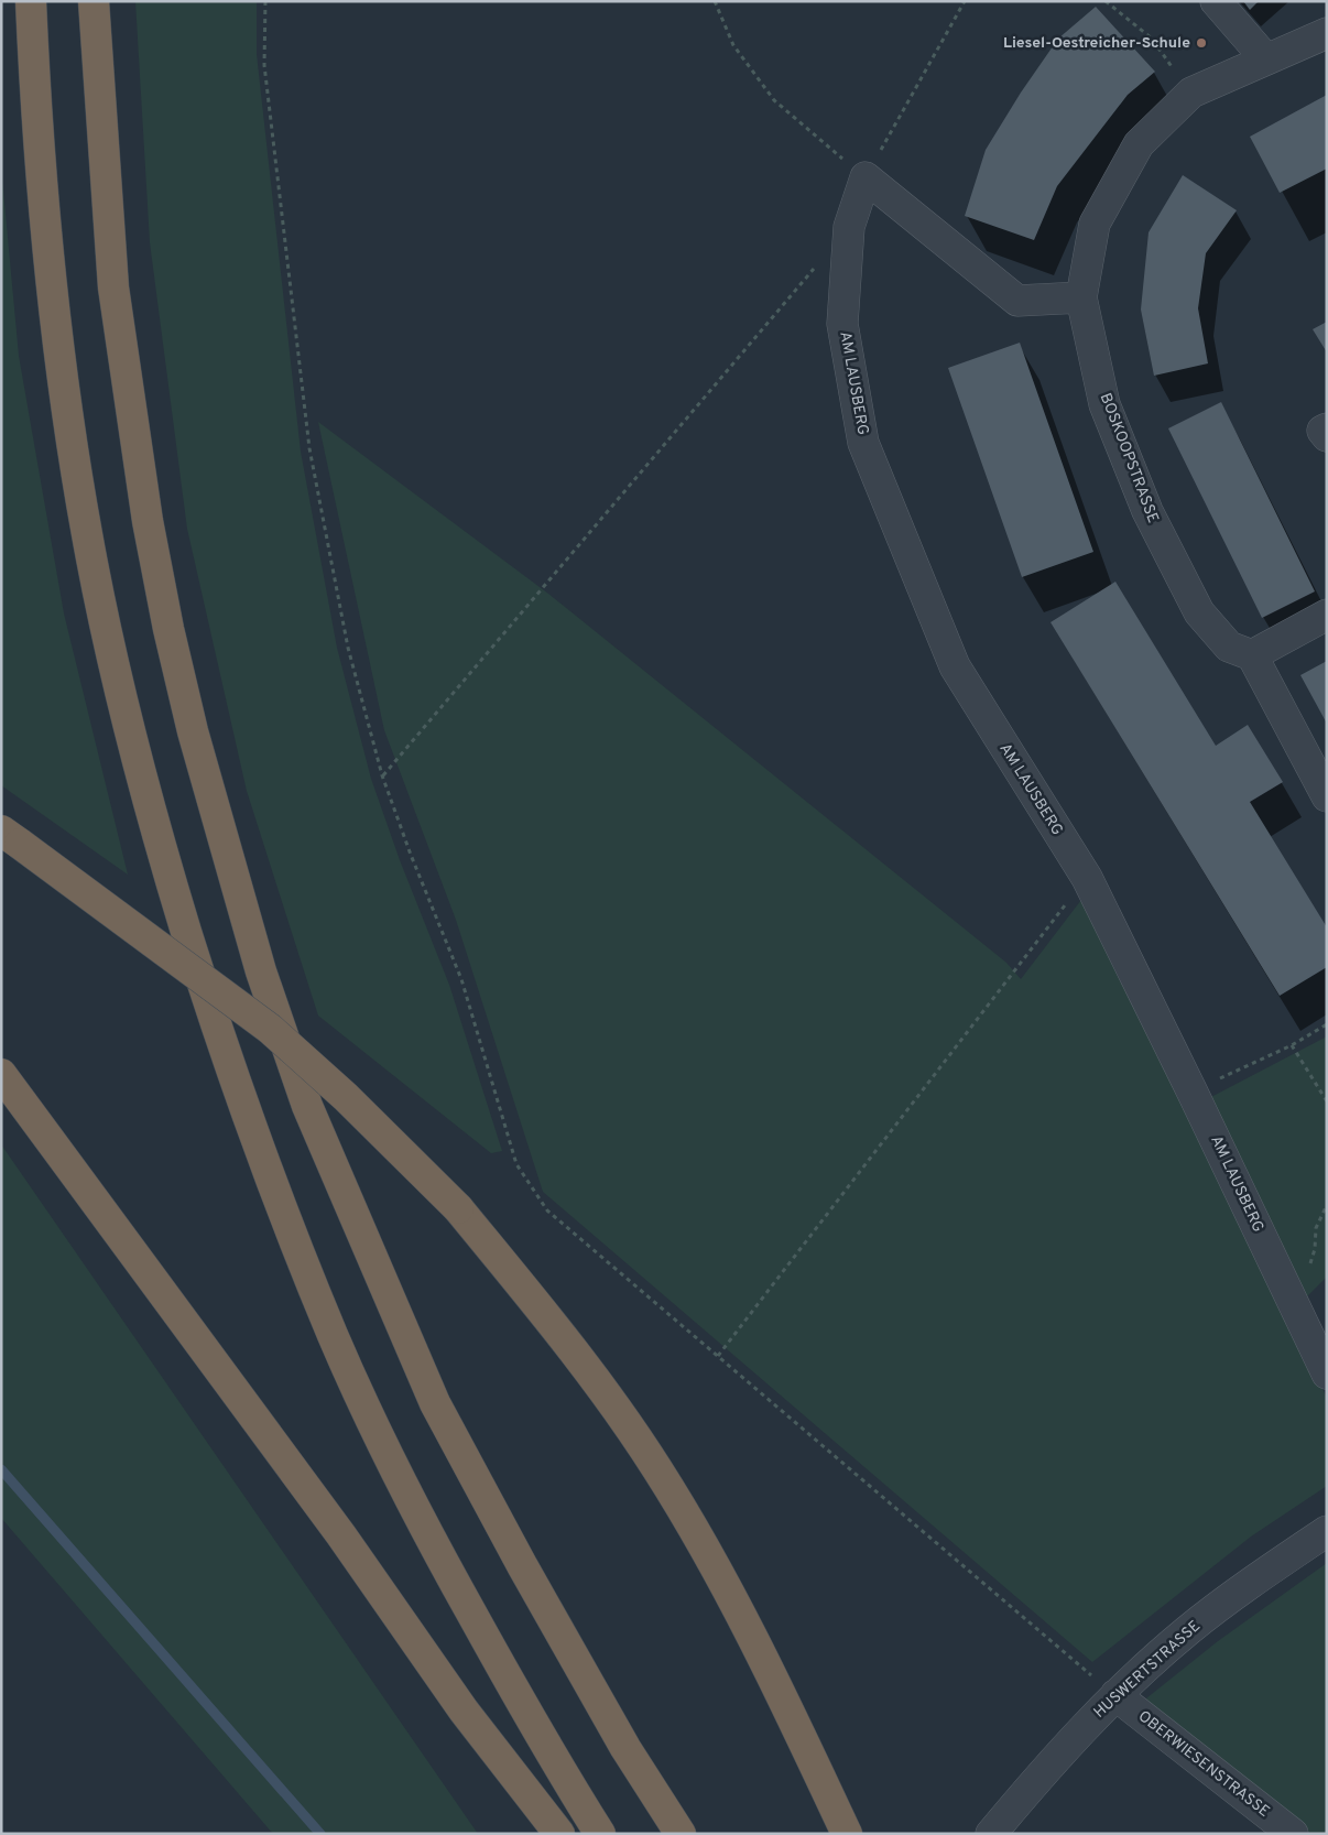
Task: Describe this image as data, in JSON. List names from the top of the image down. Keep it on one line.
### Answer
{"streets":{"street":["AM LAUSBERG","BOSKOOPSTRASSE","HUSWERTSTRASSE","OBERWIESENSTRASSE"]},"crossings":[["HUSWERTSTRASSE","OBERWIESENSTRASSE"]],"places":["Liesel-Oestreicher-Schule"]}
